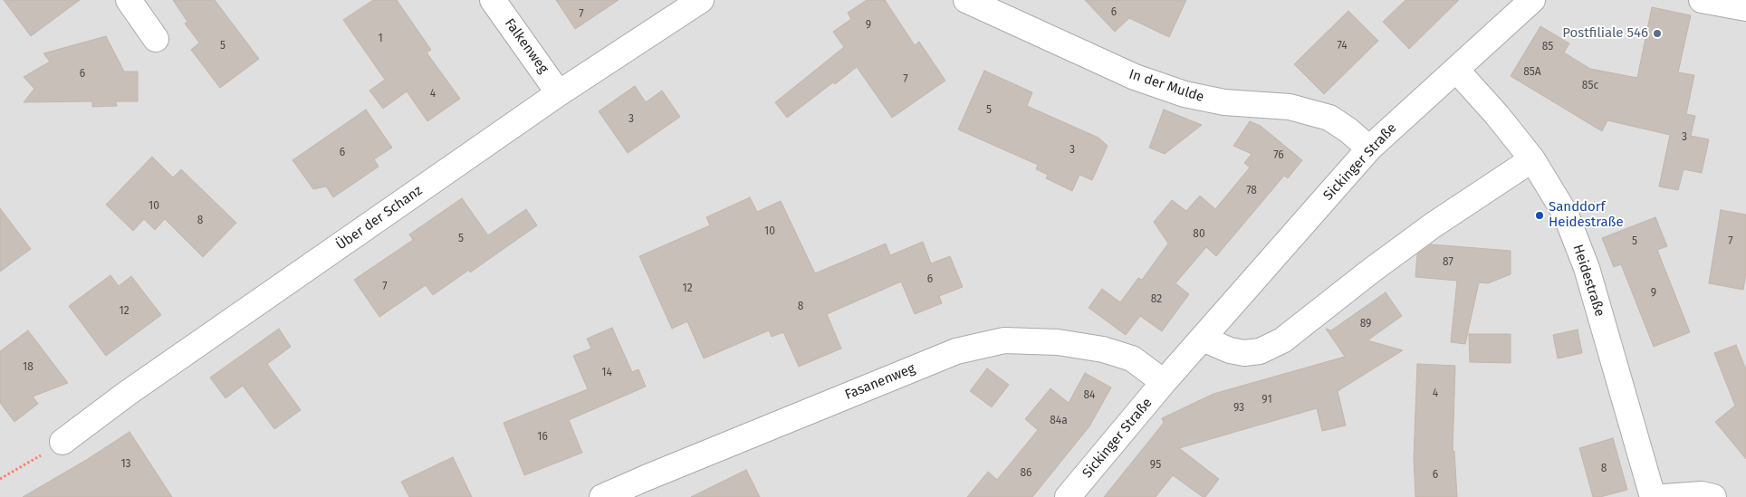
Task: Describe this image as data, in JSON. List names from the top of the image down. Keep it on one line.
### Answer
{"streets":{"street":["Falkenweg","In der Mulde","Sickinger Straße","Über der Schanz","Heidestraße","Fasanenweg"]},"crossings":[["Falkenweg","Über der Schanz"],["In der Mulde","Sickinger Straße"],["Sickinger Straße","Heidestraße"],["Sickinger Straße","Fasanenweg"]],"places":["Postfiliale 546","Sanddorf Heidestraße"],"house_numbers":["6","7","9","1","5","74","85","85A","6","7","85c","4","5","3","3","3","6","76","78","10","8","10","80","5","5","7","87","6","7","12","9","82","8","12","89","18","14","4","84","91","93","84a","16","13","95","8","86","6"]}
